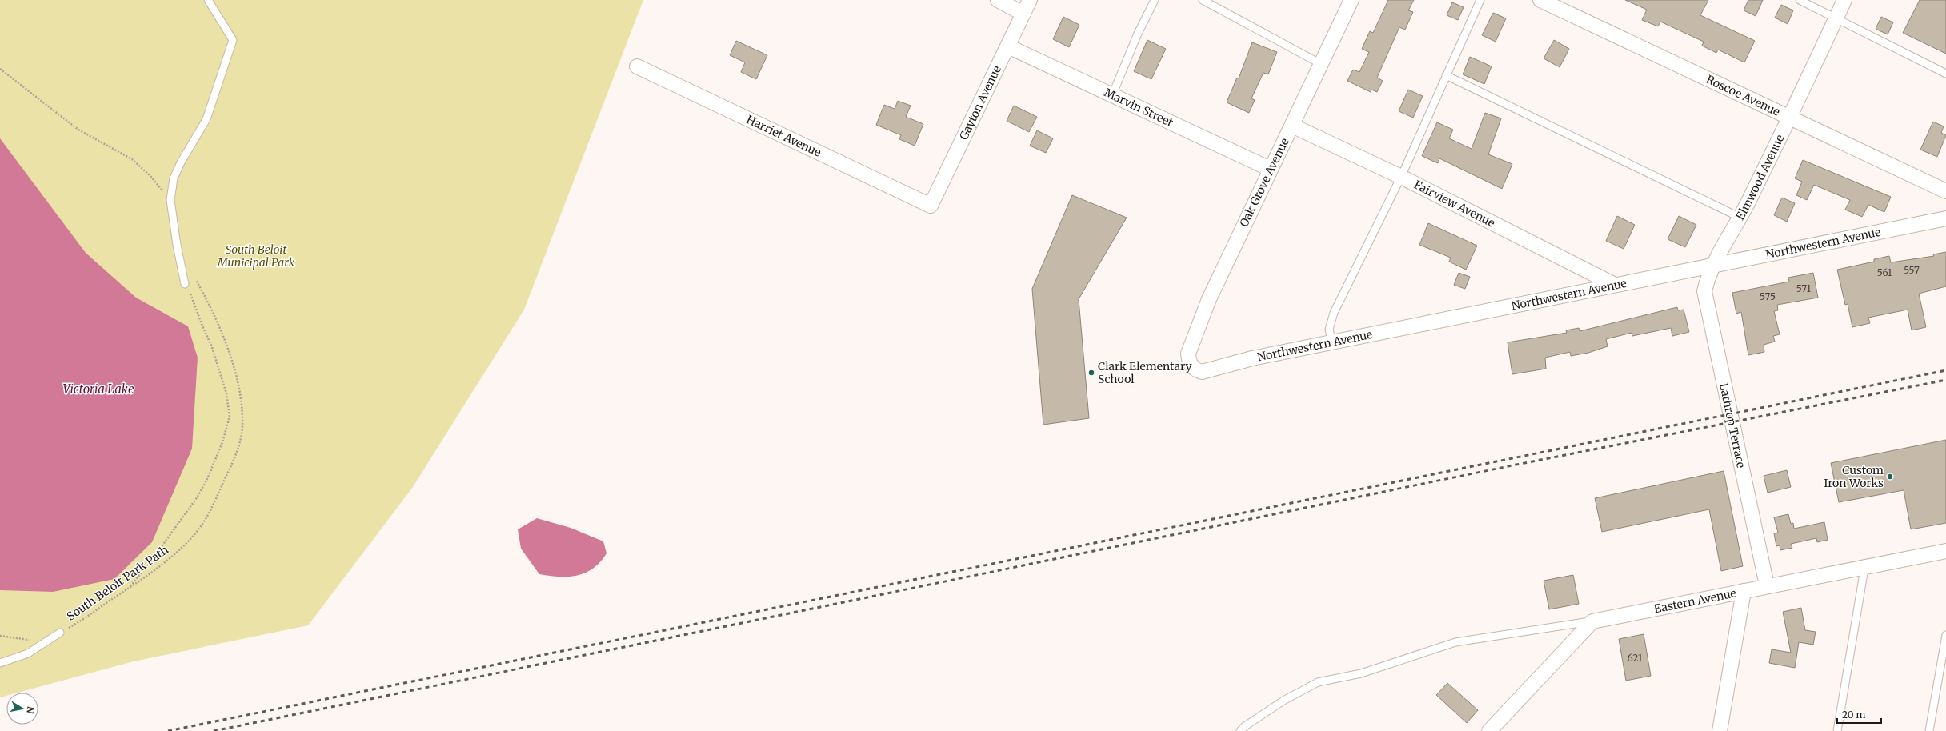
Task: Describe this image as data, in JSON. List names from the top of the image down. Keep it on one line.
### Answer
{"streets":{"street":["Roscoe Avenue","Gayton Avenue","Marvin Street","Harriet Avenue","Elmwood Avenue","Oak Grove Avenue","Fairview Avenue","Northwestern Avenue","Lathrop Terrace","Eastern Avenue"],"path":["South Beloit Park Path"]},"crossings":[["Roscoe Avenue","Elmwood Avenue"],["Gayton Avenue","Marvin Street"],["Gayton Avenue","Harriet Avenue"],["Marvin Street","Oak Grove Avenue"],["Elmwood Avenue","Northwestern Avenue"],["Elmwood Avenue","Lathrop Terrace"],["Oak Grove Avenue","Fairview Avenue"],["Oak Grove Avenue","Northwestern Avenue"],["Fairview Avenue","Northwestern Avenue"],["Northwestern Avenue","Lathrop Terrace"],["Lathrop Terrace","Eastern Avenue"]],"water":["Victoria Lake"],"parks":["South Beloit Municipal Park"],"places":["Clark Elementary School","Custom Iron Works"],"house_numbers":["557","561","571","575","621"],"scale_bar":"20 m","north":"right"}
